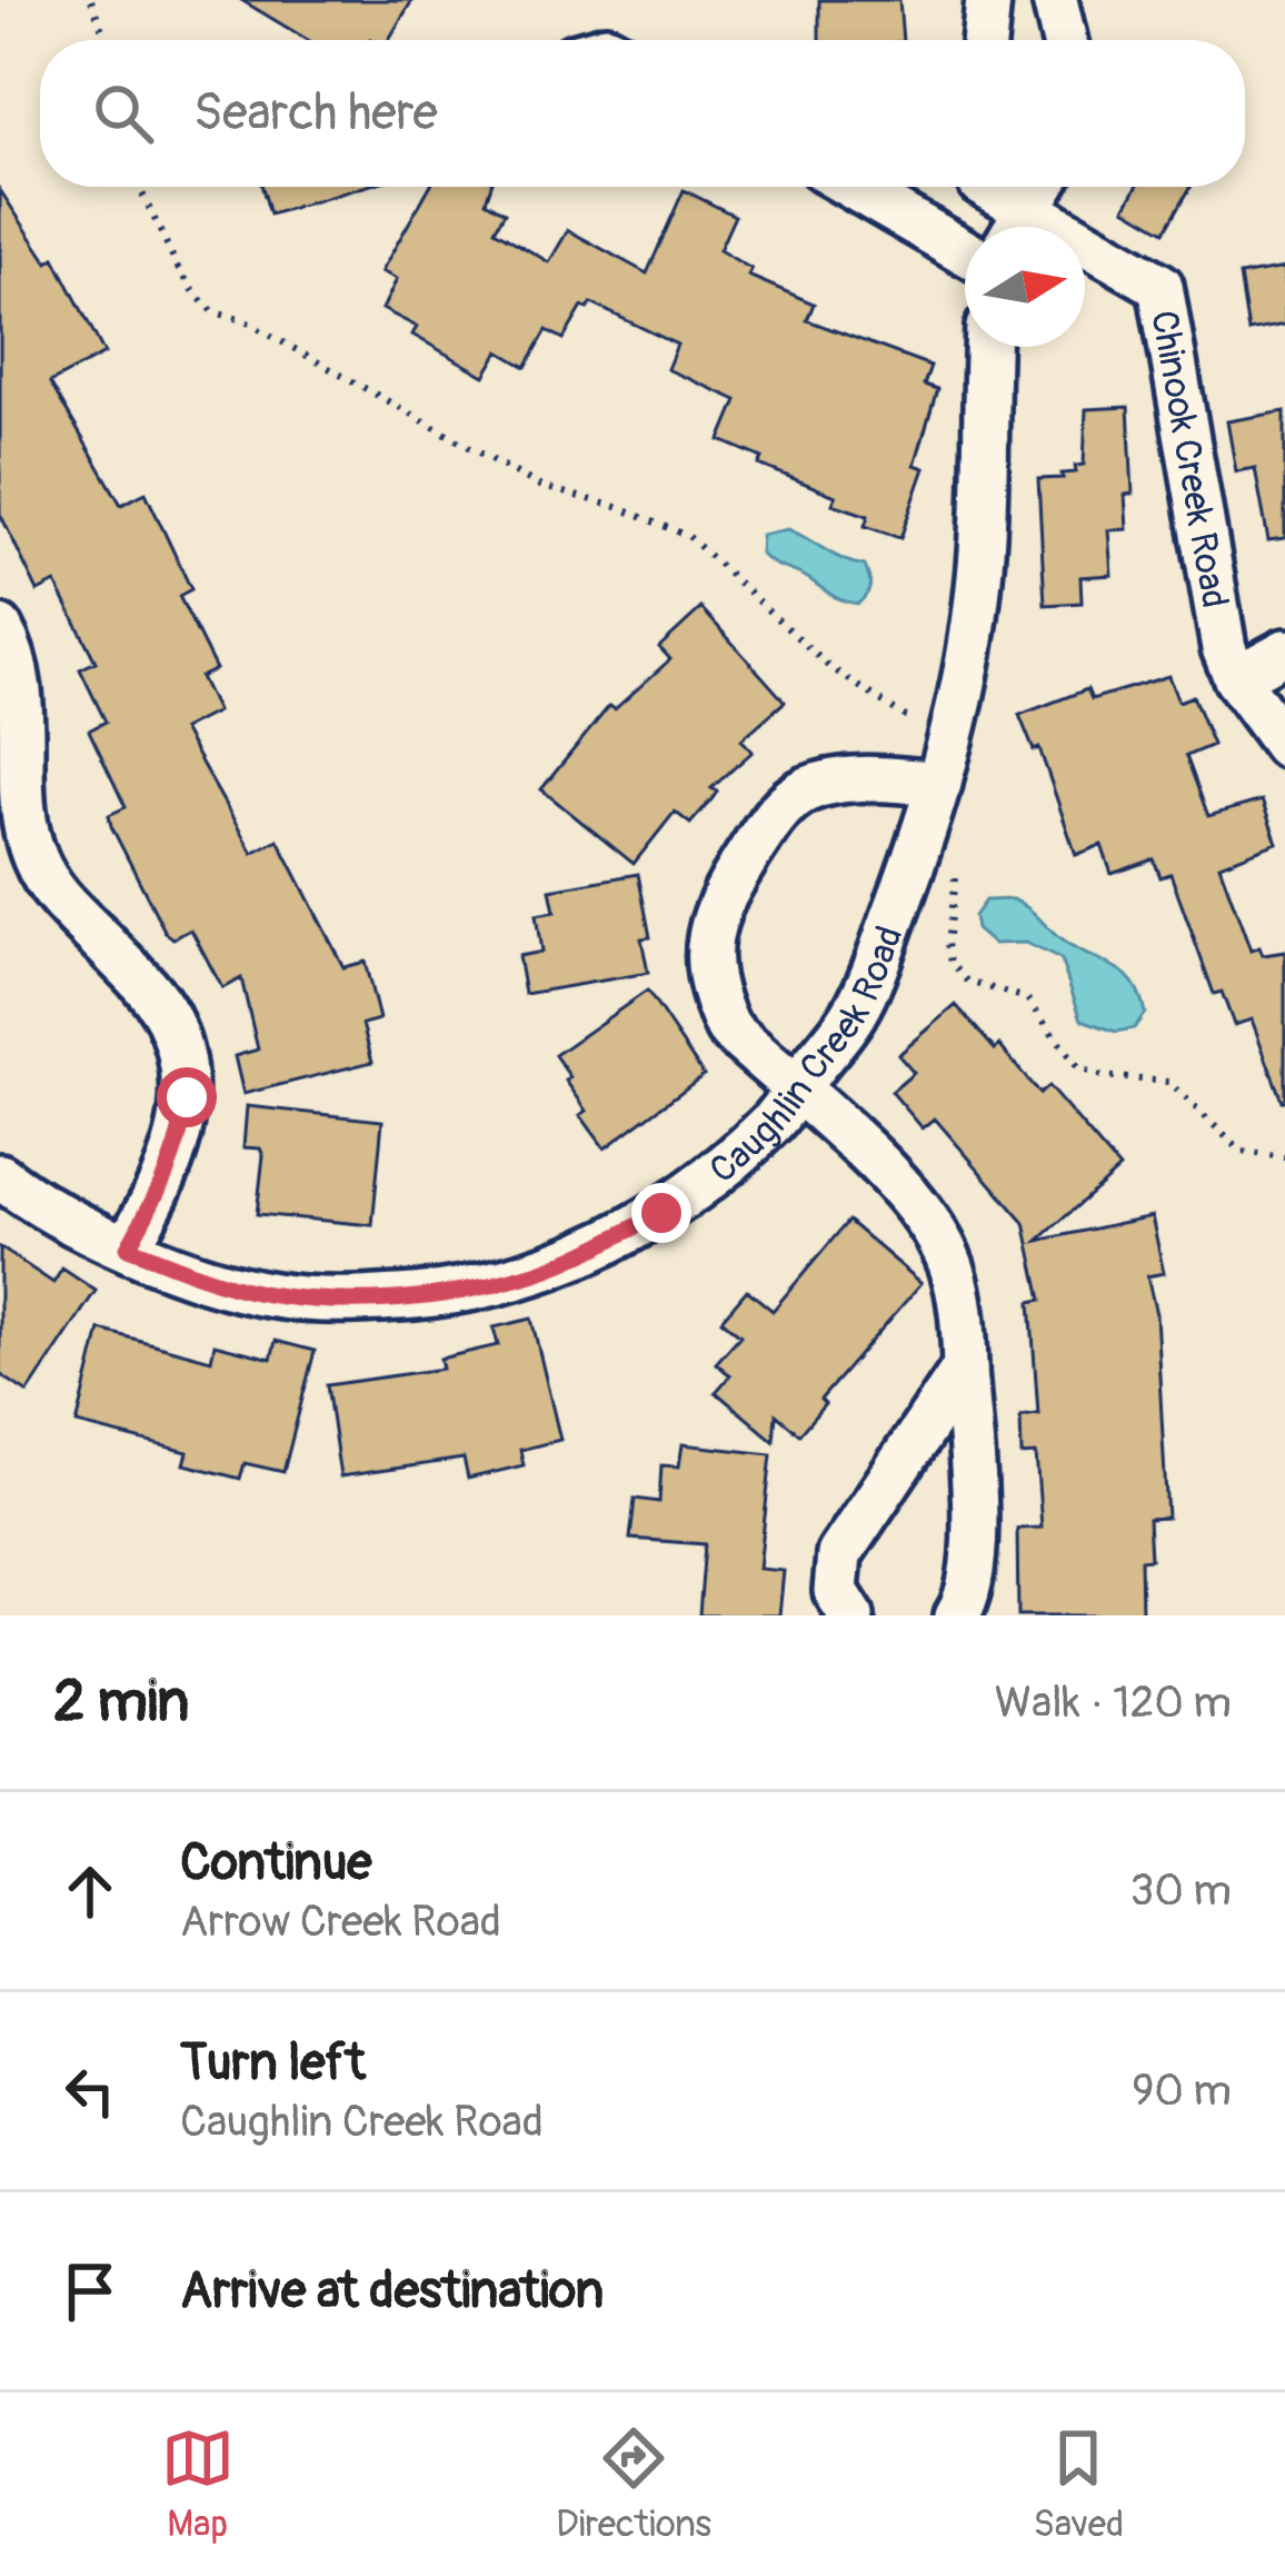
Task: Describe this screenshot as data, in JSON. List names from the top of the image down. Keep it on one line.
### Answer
{"streets":{"street":["Chinook Creek Road","Caughlin Creek Road"]},"north":"right","page":{"search":"Search here","heading":["2 min","Walk · 120 m"],"list":[["Continue","Arrow Creek Road","30 m"],["Turn left","Caughlin Creek Road","90 m"],"Arrive at destination"],"nav":["Map","Directions","Saved"]}}
